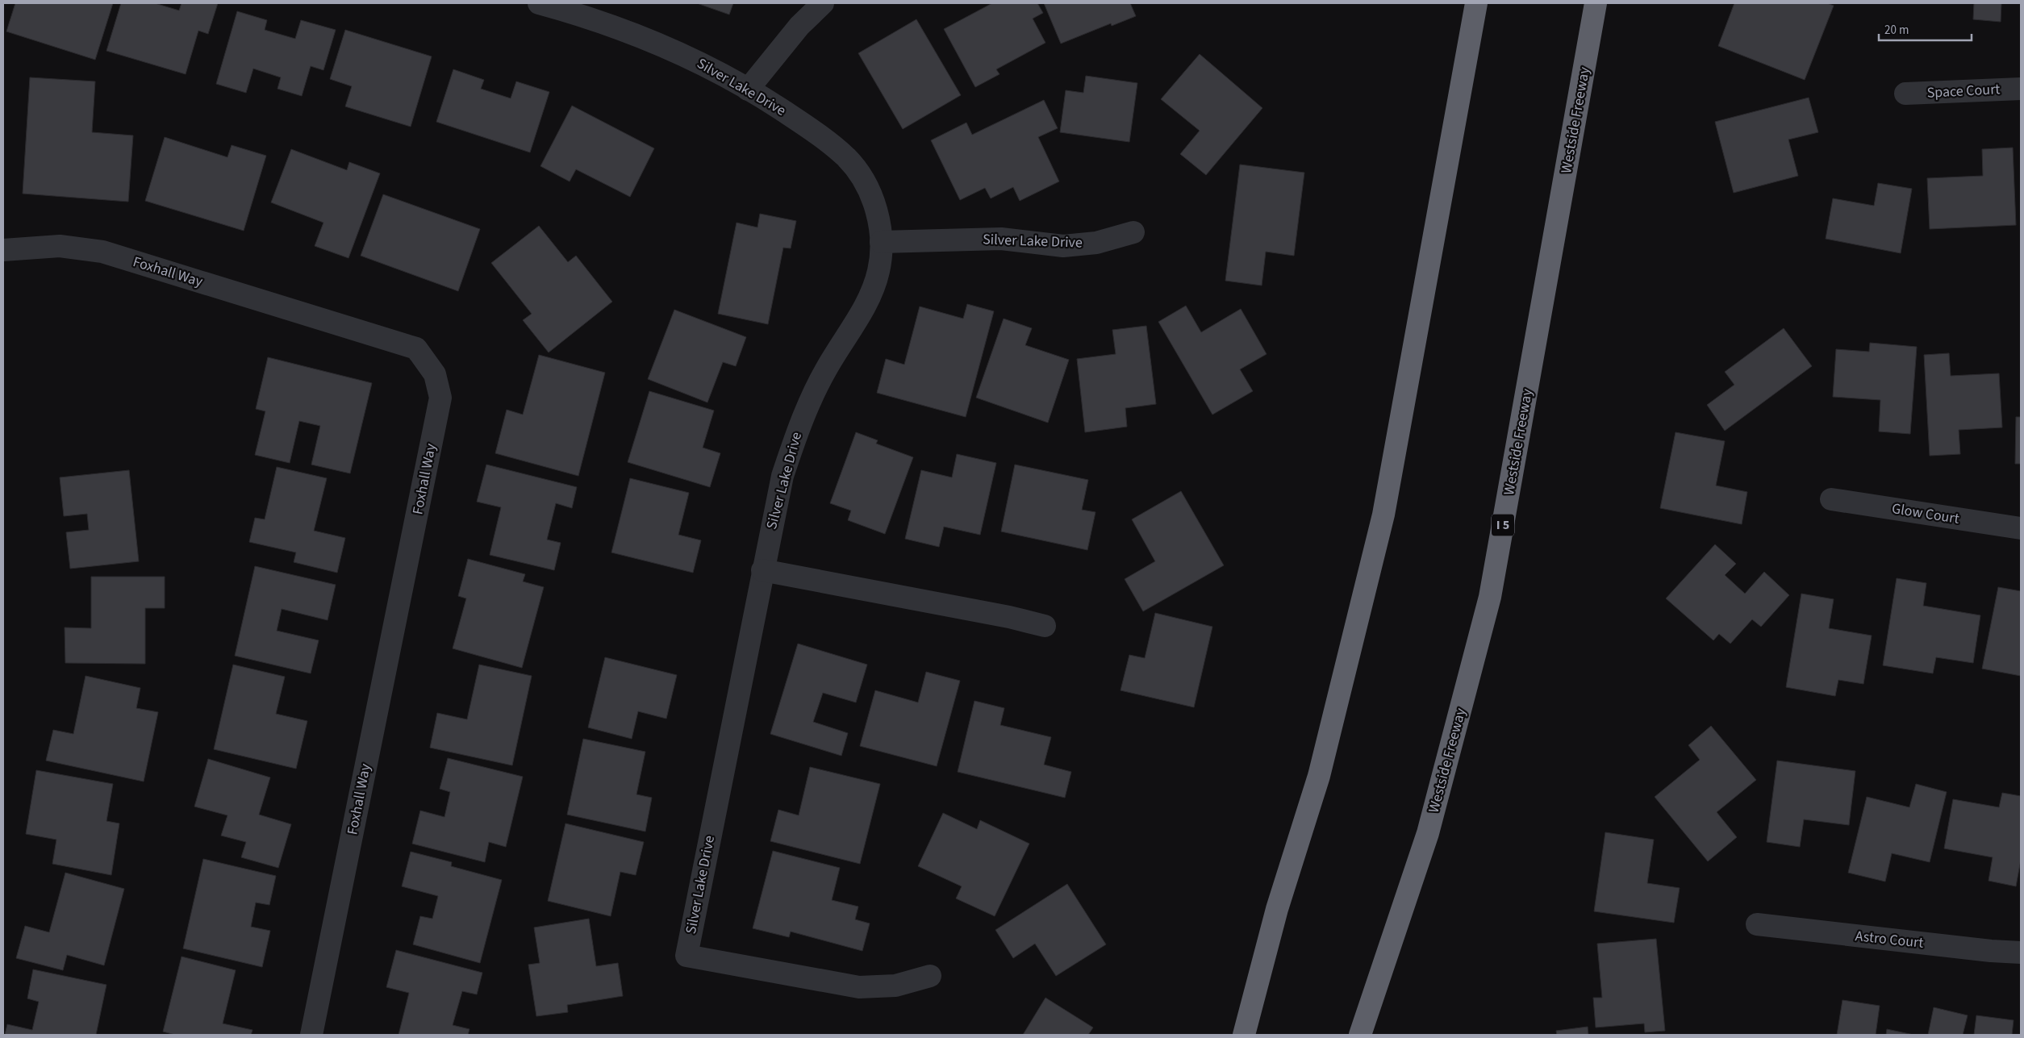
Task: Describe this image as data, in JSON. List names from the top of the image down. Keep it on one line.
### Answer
{"streets":{"highway":["Westside Freeway","I 5"],"street":["Silver Lake Drive","Space Court","Foxhall Way","Glow Court","Astro Court"]},"scale_bar":"20 m"}
